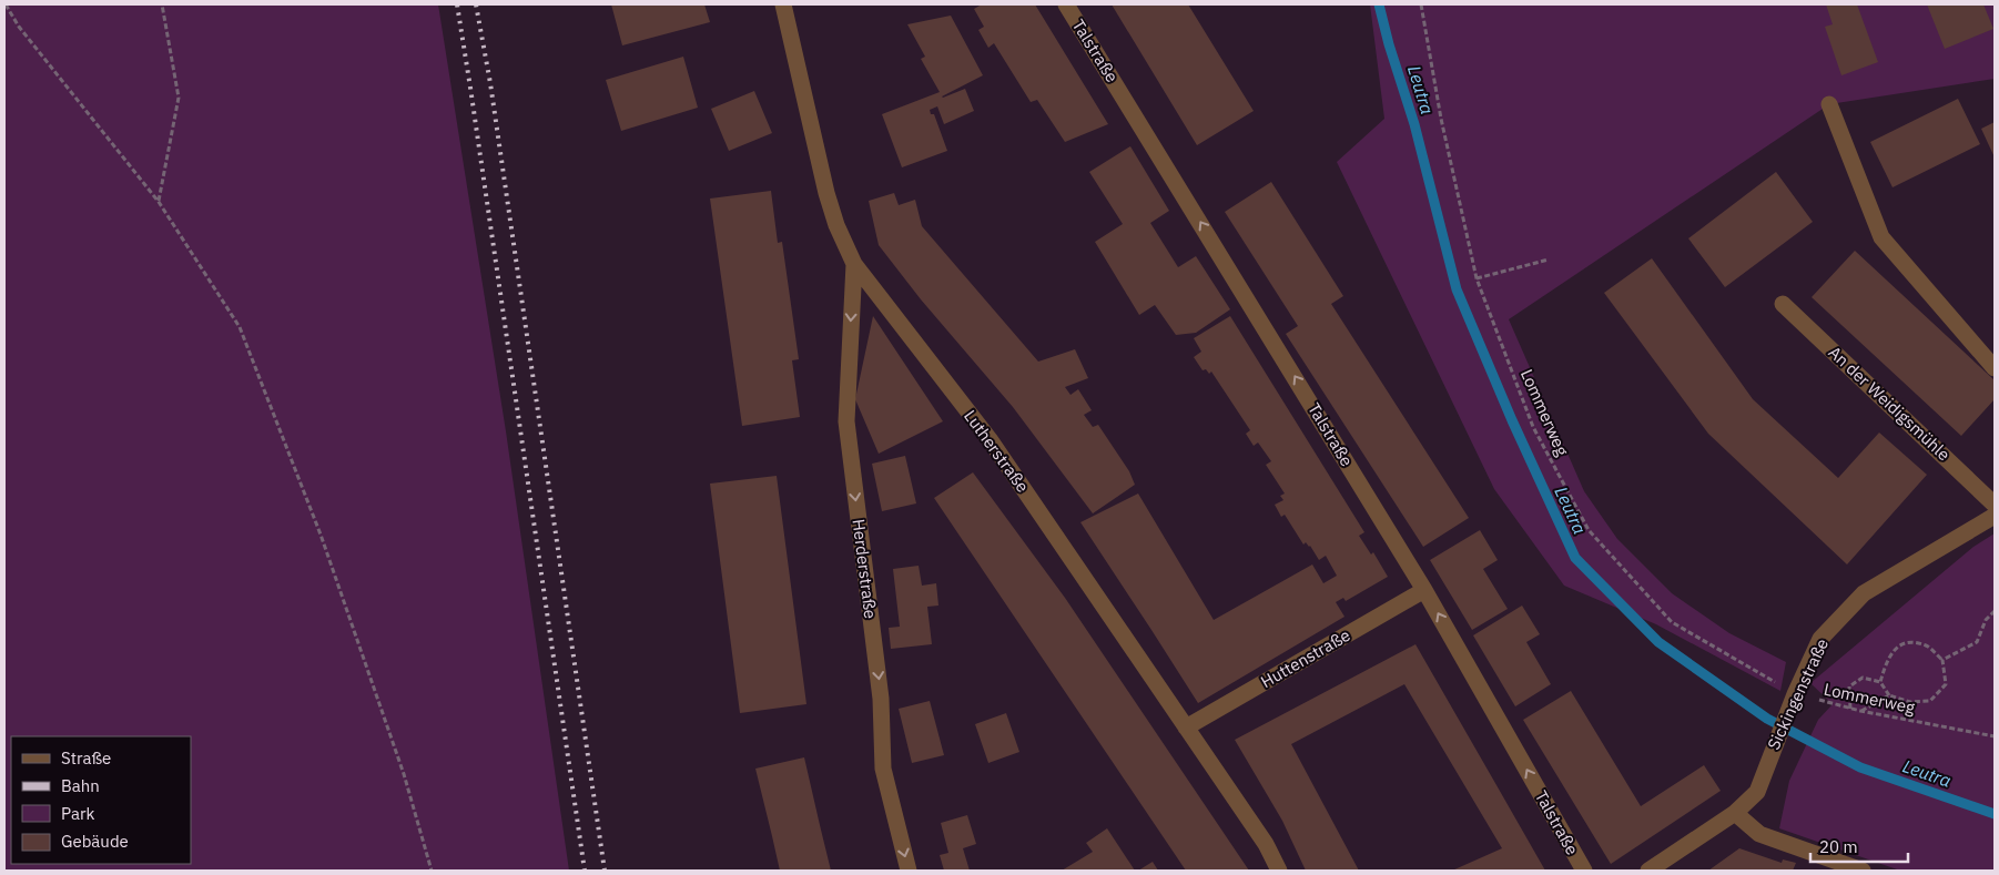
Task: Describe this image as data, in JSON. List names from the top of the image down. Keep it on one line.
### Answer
{"streets":{"street":["Talstraße","An der Weidigsmühle","Lutherstraße","Herderstraße","Huttenstraße","Sickingenstraße"],"path":["Lommerweg"]},"crossings":[["Talstraße","Huttenstraße"],["Lommerweg","Sickingenstraße"],["Lutherstraße","Herderstraße"],["Lutherstraße","Huttenstraße"]],"one_way":["Talstraße","Herderstraße"],"water":["Leutra"],"legend":["Straße","Bahn","Park","Gebäude"],"scale_bar":"20 m"}
